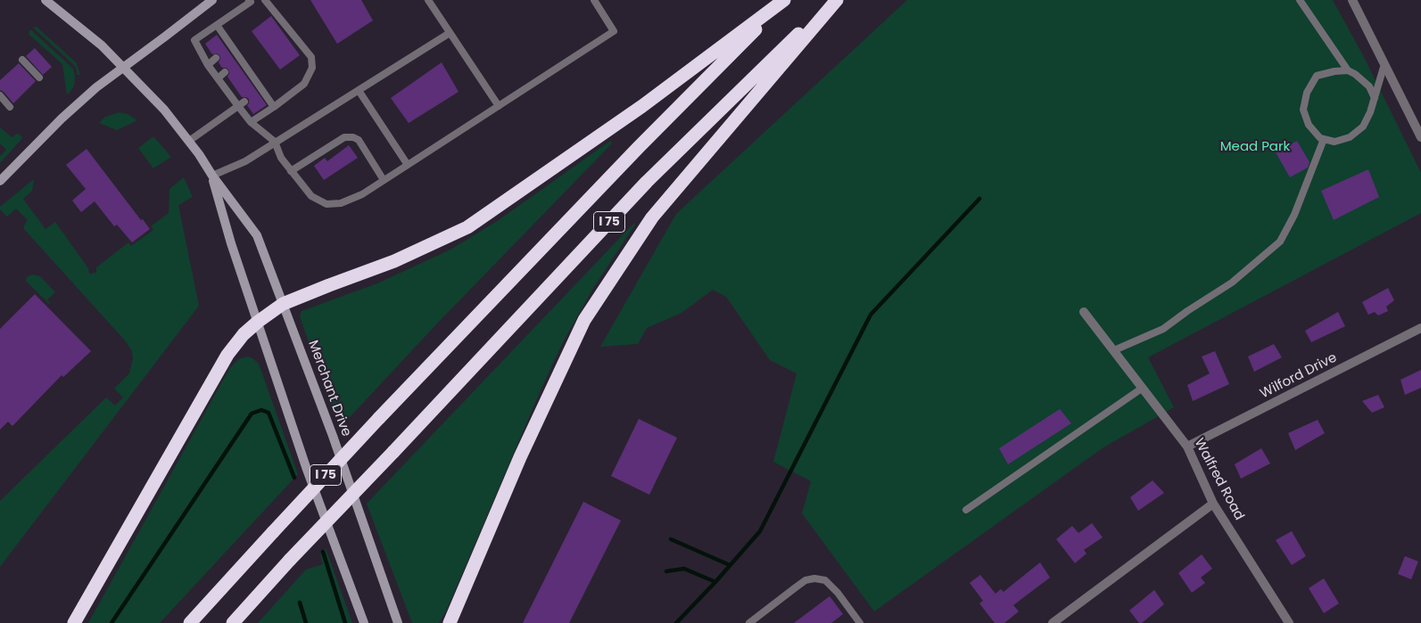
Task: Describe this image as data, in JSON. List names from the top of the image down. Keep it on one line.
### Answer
{"streets":{"highway":["I 75"],"main road":["Merchant Drive"],"street":["Wilford Drive","Walfred Road"]},"crossings":[["Wilford Drive","Walfred Road"]],"parks":["Mead Park"]}
